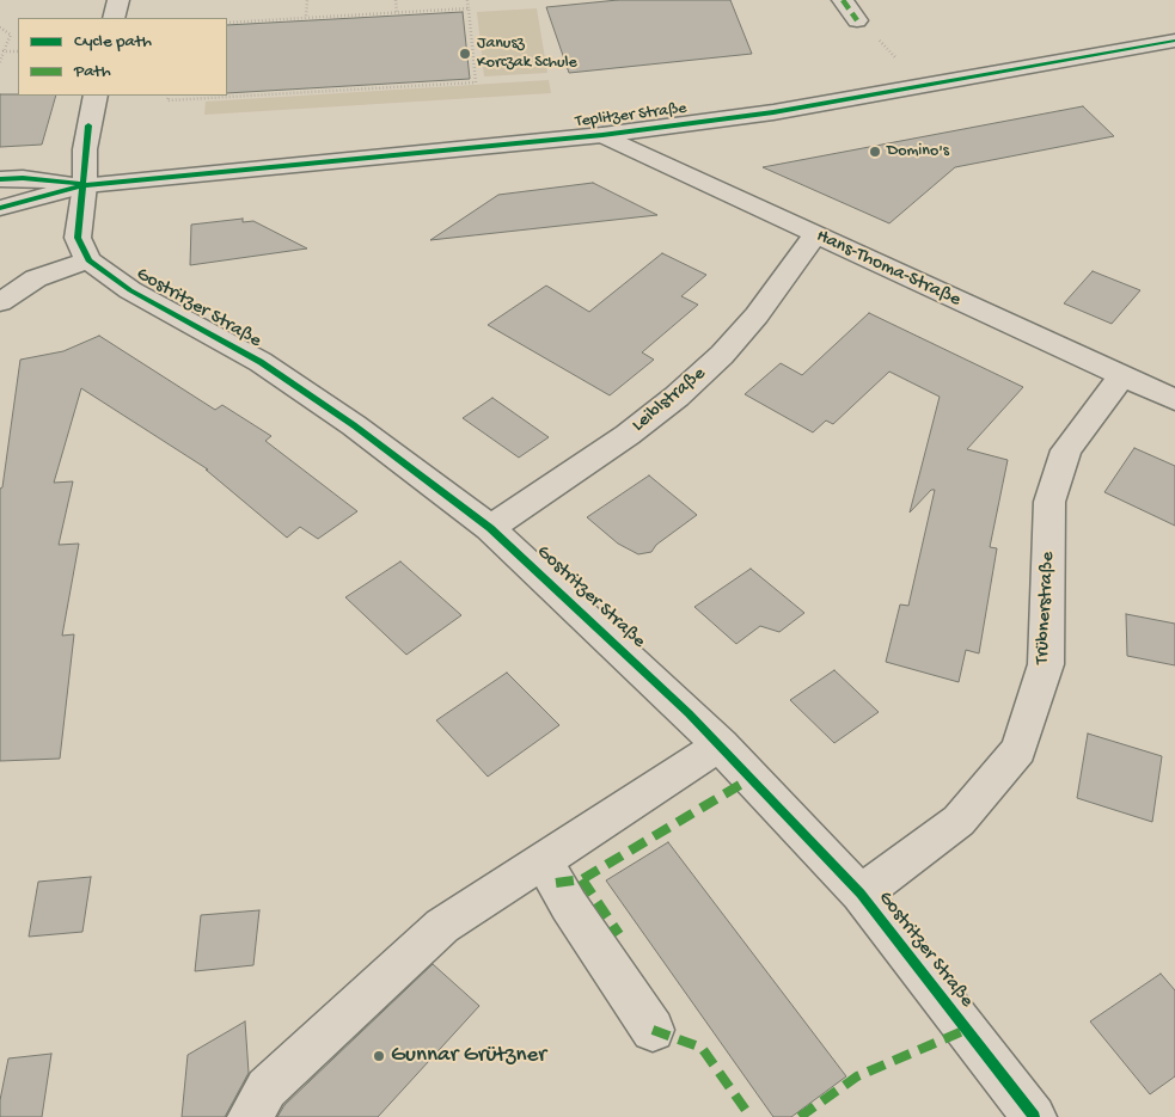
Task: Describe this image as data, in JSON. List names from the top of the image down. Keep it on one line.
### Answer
{"streets":{"street":["Teplitzer Straße","Hans-Thoma-Straße","Gostritzer Straße","Leiblstraße","Trübnerstraße"]},"crossings":[["Teplitzer Straße","Hans-Thoma-Straße"],["Hans-Thoma-Straße","Leiblstraße"],["Hans-Thoma-Straße","Trübnerstraße"],["Gostritzer Straße","Leiblstraße"],["Gostritzer Straße","Trübnerstraße"]],"places":["Janusz Korczak Schule","Domino's","Gunnar Grützner"],"legend":["Cycle path","Path"]}
